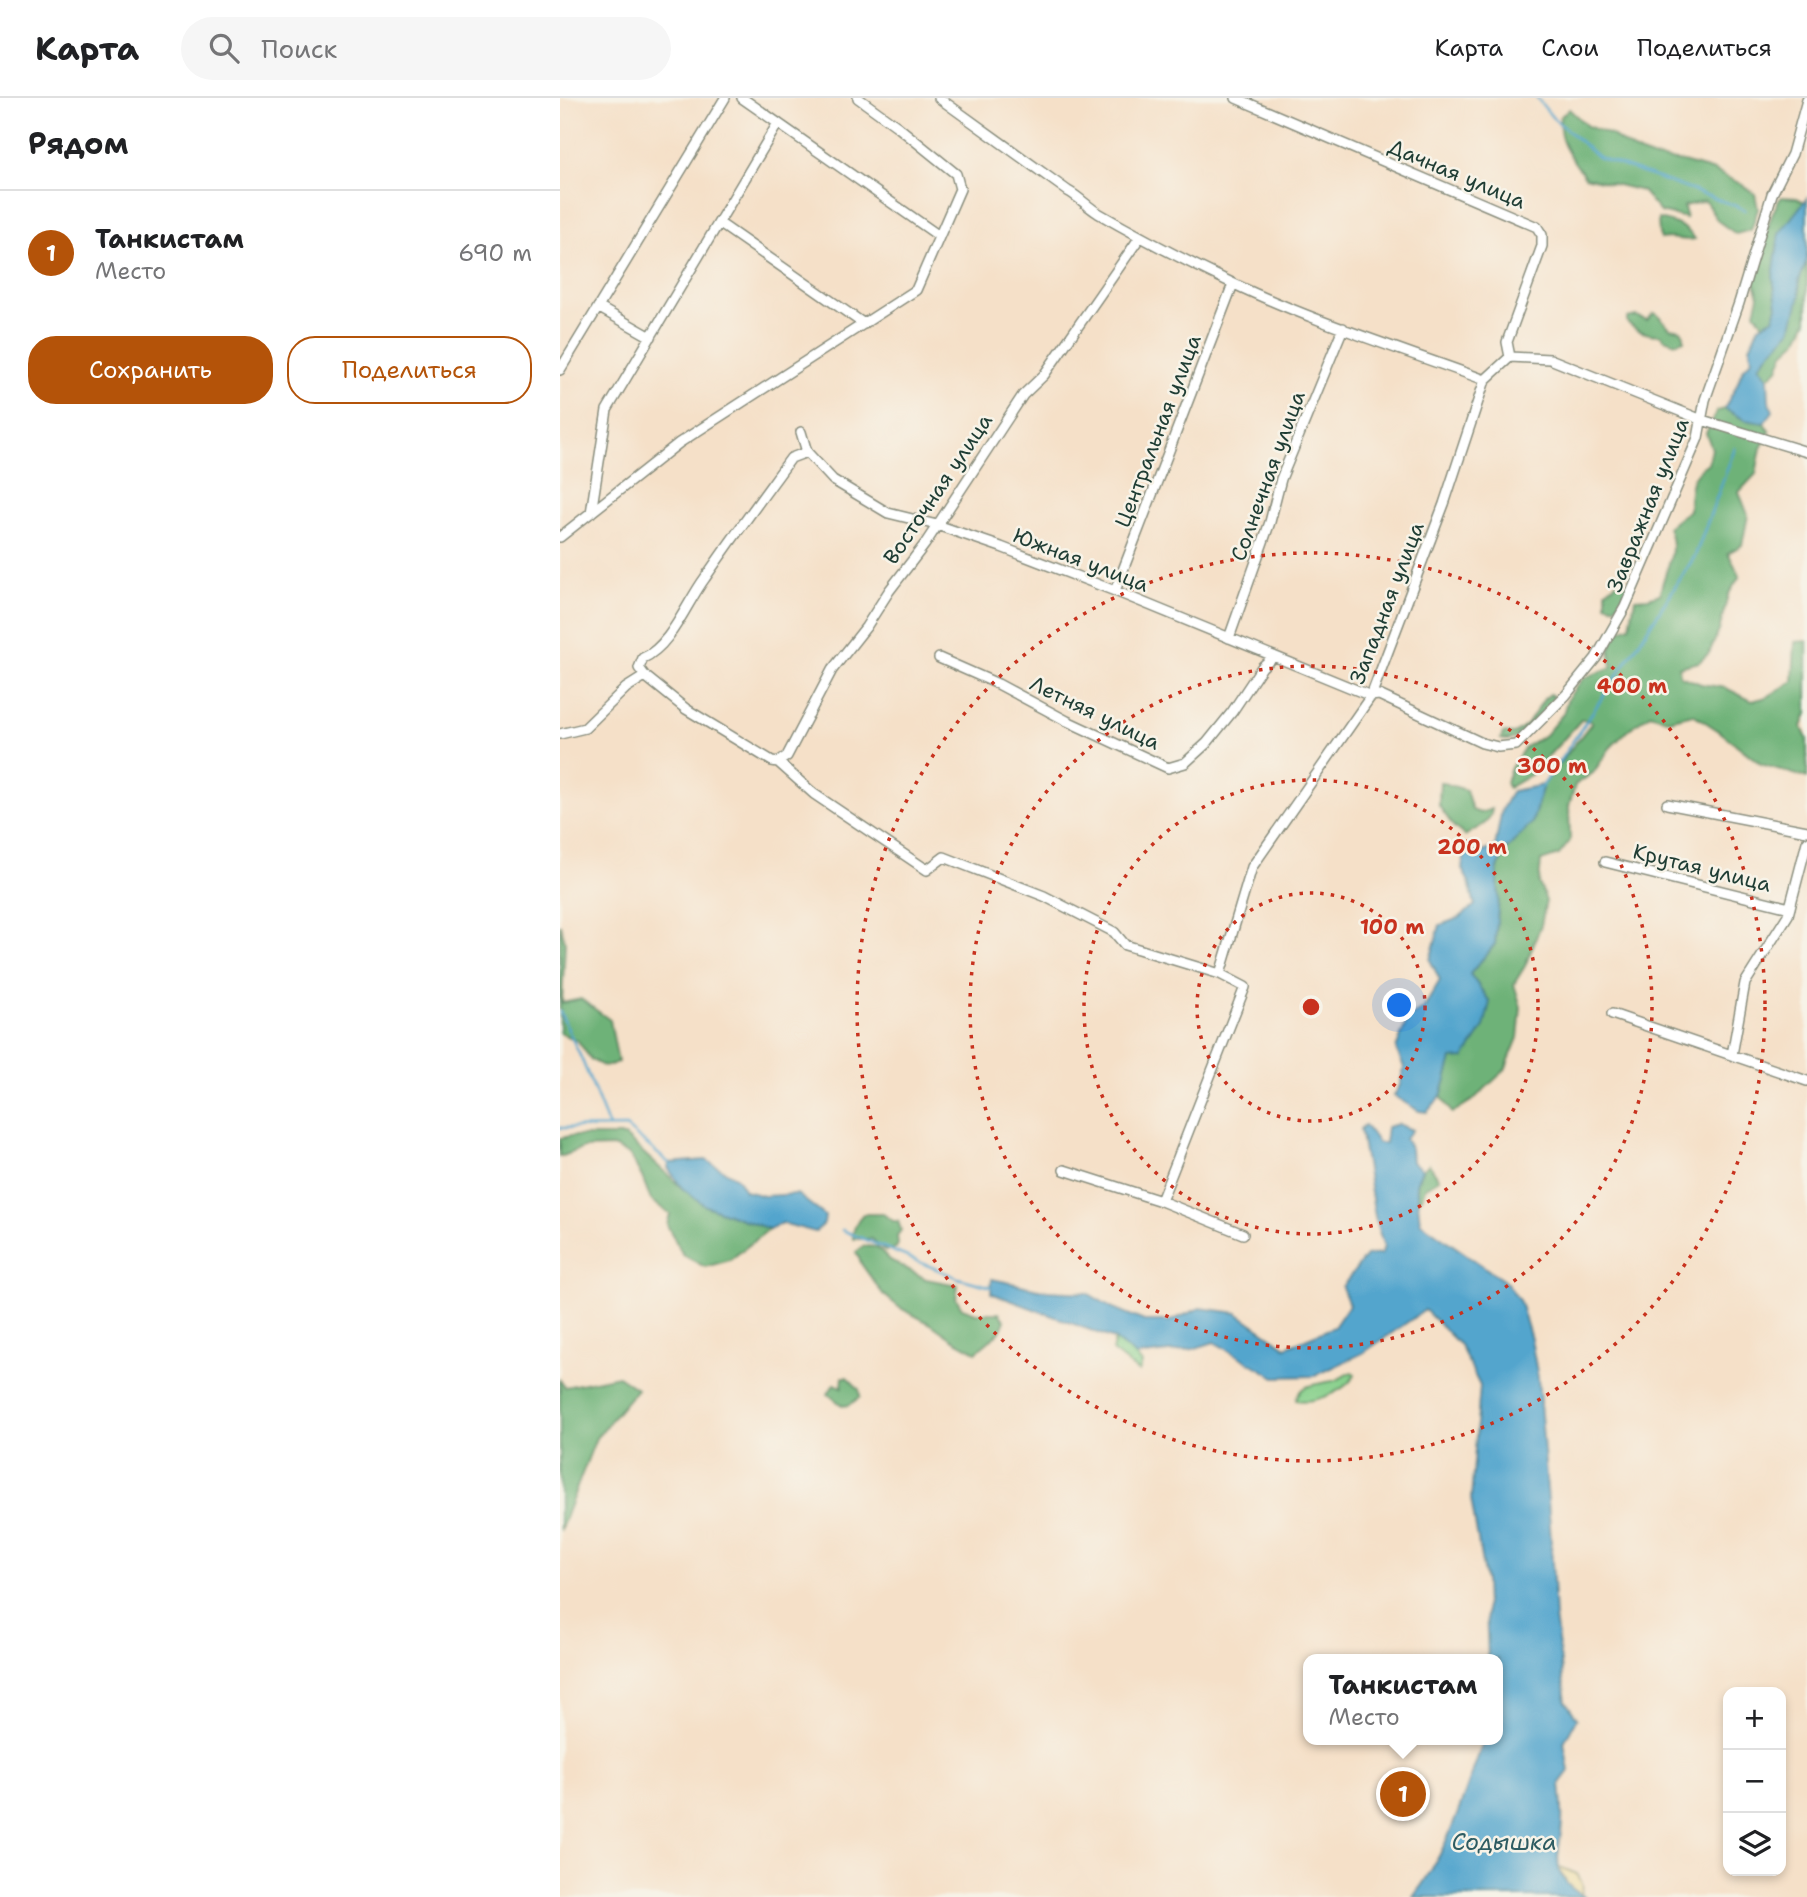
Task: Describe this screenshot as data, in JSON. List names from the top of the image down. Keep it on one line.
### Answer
{"streets":{"street":["Дачная улица","Центральная улица","Солнечная улица","Восточная улица","Завражная улица","Южная улица","Западная улица","Летняя улица","Крутая улица"]},"crossings":[["Центральная улица","Южная улица"],["Солнечная улица","Южная улица"],["Восточная улица","Южная улица"],["Завражная улица","Южная улица"],["Завражная улица","Западная улица"],["Южная улица","Западная улица"],["Южная улица","Летняя улица"]],"water":["Содышка"],"page":{"header":"Карта","search":"Поиск","nav":["Карта","Слои","Поделиться"],"heading":"Рядом","list":[{"mark":"1","name":"Танкистам","note":"Место","value":"690 m"}],"buttons":["Сохранить","Поделиться"],"popup":["Танкистам","Место"],"map_buttons":["+","−"],"pins":"1"},"rings":["400 m","300 m","200 m","100 m"]}
